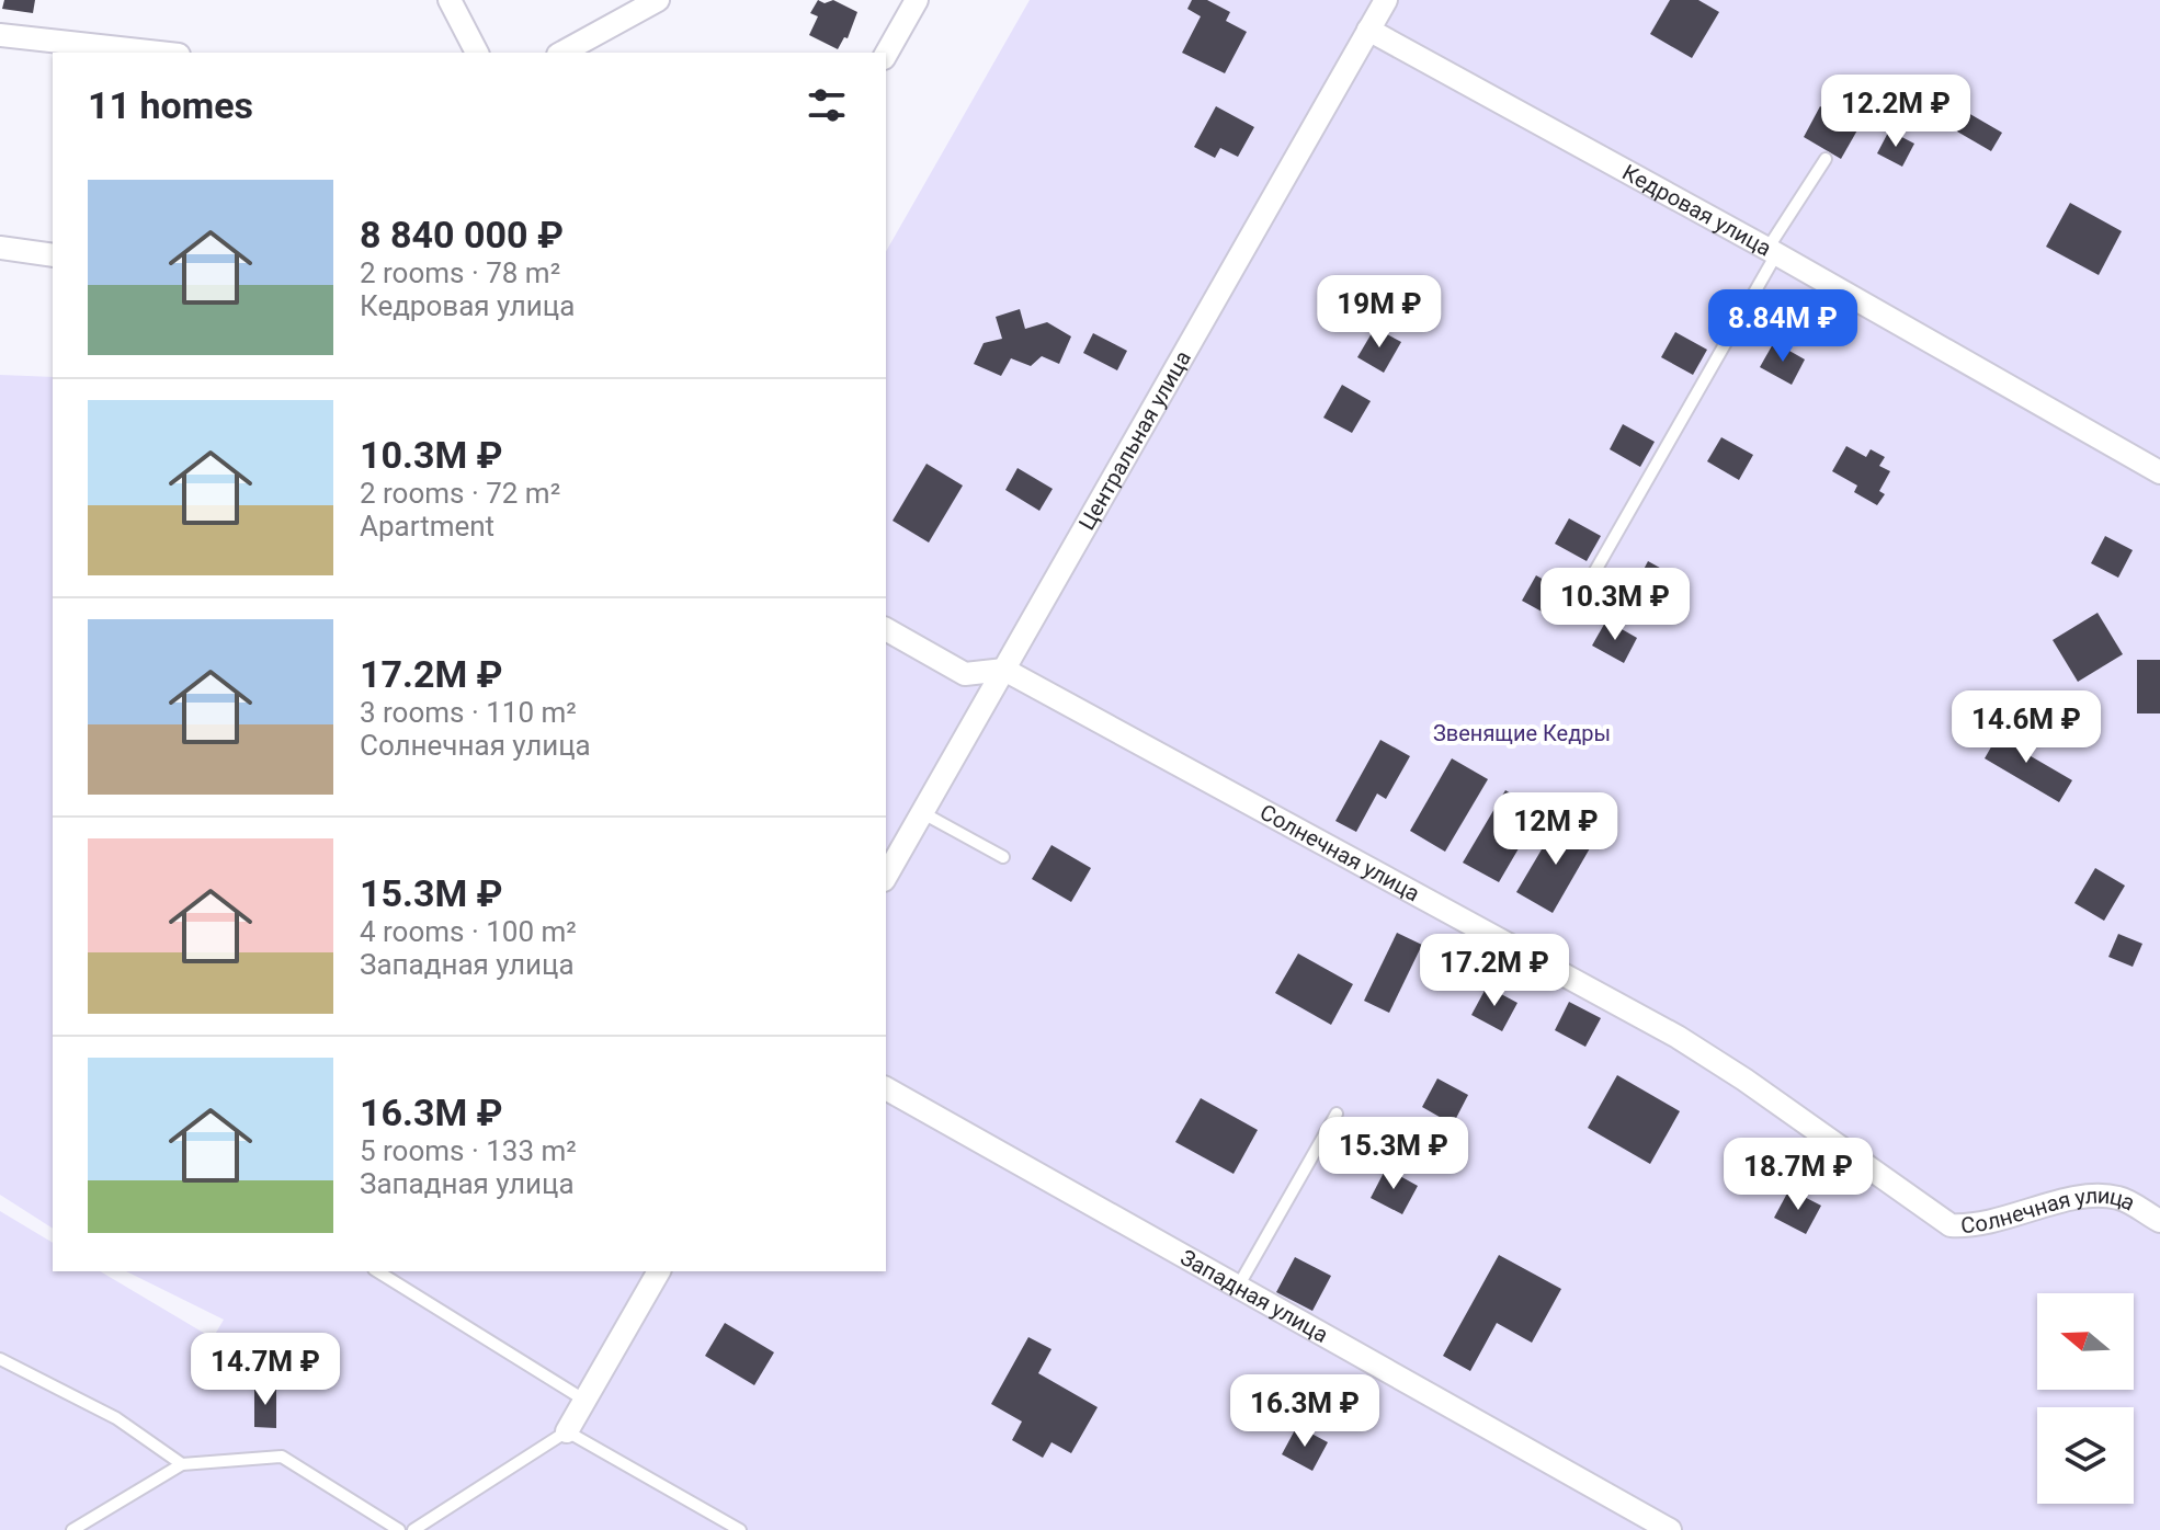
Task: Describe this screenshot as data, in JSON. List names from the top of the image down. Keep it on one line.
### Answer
{"streets":{"street":["Кедровая улица","Центральная улица","Солнечная улица","Западная улица"]},"crossings":[["Кедровая улица","Центральная улица"],["Центральная улица","Солнечная улица"]],"parks":["Звенящие Кедры"],"north":"left","page":{"heading":"11 homes","price":["12.2M ₽","19M ₽","8.84M ₽","10.3M ₽","14.6M ₽","12M ₽","17.2M ₽","15.3M ₽","18.7M ₽","14.7M ₽","16.3M ₽"],"list":[{"name":"8 840 000 ₽","note":"2 rooms · 78 m² · Кедровая улица"},{"name":"10.3M ₽","note":"2 rooms · 72 m² · Apartment"},{"name":"17.2M ₽","note":"3 rooms · 110 m² · Солнечная улица"},{"name":"15.3M ₽","note":"4 rooms · 100 m² · Западная улица"},{"name":"16.3M ₽","note":"5 rooms · 133 m² · Западная улица"}]}}
